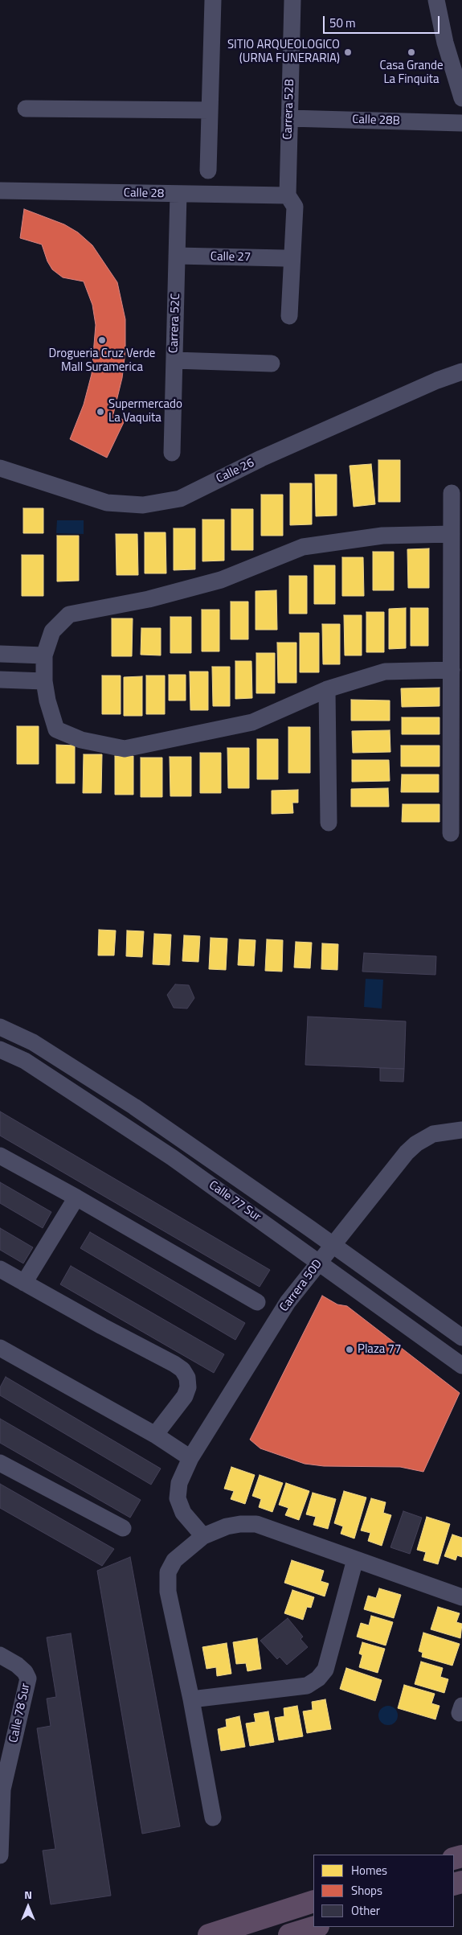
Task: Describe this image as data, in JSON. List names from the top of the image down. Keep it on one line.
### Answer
{"streets":{"street":["Carrera 52B","Calle 28B","Calle 28","Calle 27","Carrera 52C","Calle 26","Calle 77 Sur","Carrera 50D","Calle 78 Sur"]},"crossings":[["Carrera 52B","Calle 28B"],["Carrera 52B","Calle 28"],["Calle 28","Carrera 52C"],["Calle 27","Carrera 52C"],["Calle 77 Sur","Carrera 50D"]],"places":["SITIO ARQUEOLOGICO (URNA FUNERARIA)","Casa Grande La Finquita","Drogueria Cruz Verde Mall Suramerica","Supermercado La Vaquita","Plaza 77"],"legend":["Homes","Shops","Other"],"scale_bar":"50 m","north":"top"}
